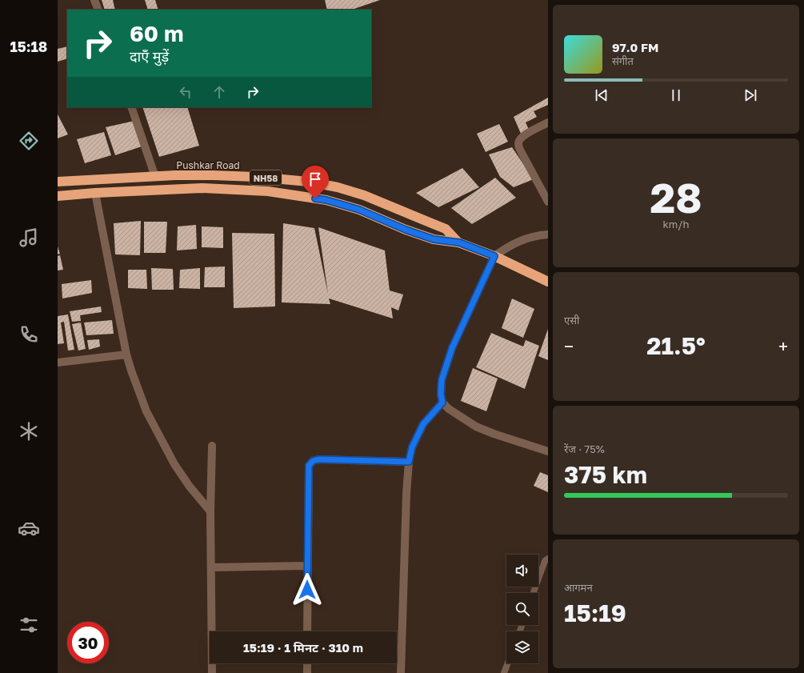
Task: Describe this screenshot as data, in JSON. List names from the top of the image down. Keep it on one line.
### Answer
{"streets":{"highway":["Pushkar Road","NH58"]},"page":{"tabs":"15:18","turn":["60 m","दाएँ मुड़ें"],"song":["97.0 FM","संगीत"],"tile":[["28","km/h"],"एसी",["रेंज · 75%","375 km"],["आगमन","15:19"]],"heat":["−","21.5°","+"],"limit":"30","trip":"15:19 · 1 मिनट · 310 m"}}
